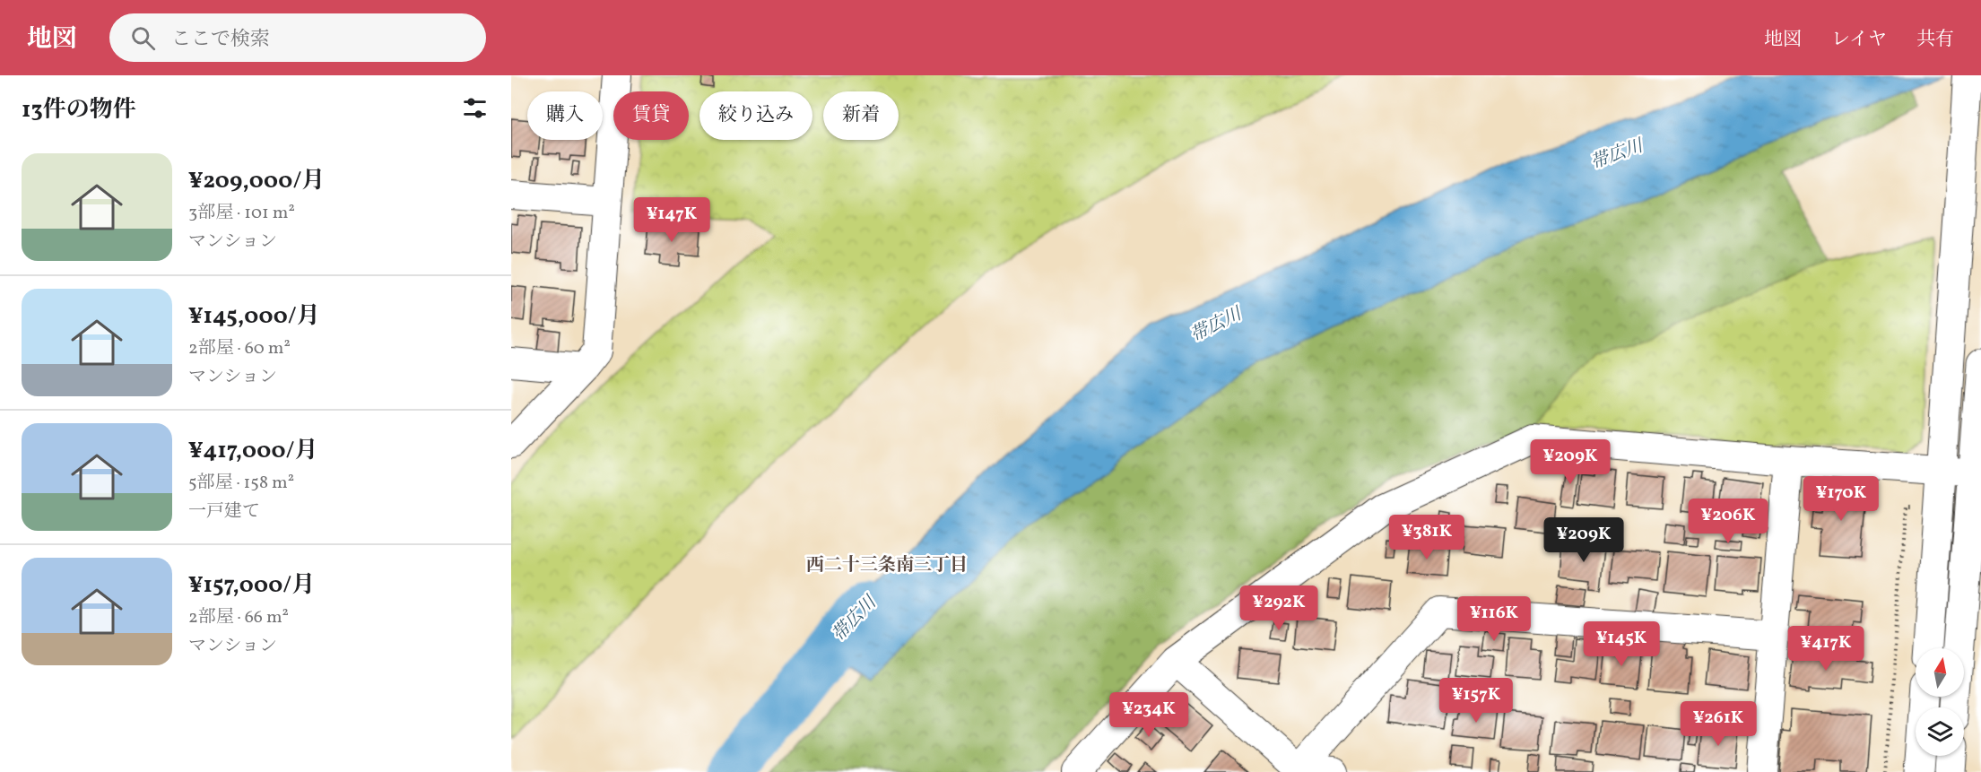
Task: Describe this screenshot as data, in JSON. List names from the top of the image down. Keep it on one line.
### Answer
{"districts":["西二十三条南三丁目"],"water":["帯広川"],"north":"top","page":{"header":"地図","search":"ここで検索","nav":["地図","レイヤ","共有"],"heading":"13件の物件","chip":["購入","賃貸","絞り込み","新着"],"list":[{"name":"¥209,000/月","note":"3部屋 · 101 m² · マンション"},{"name":"¥145,000/月","note":"2部屋 · 60 m² · マンション"},{"name":"¥417,000/月","note":"5部屋 · 158 m² · 一戸建て"},{"name":"¥157,000/月","note":"2部屋 · 66 m² · マンション"}],"price":["¥147K","¥209K","¥170K","¥206K","¥381K","¥209K","¥292K","¥116K","¥145K","¥417K","¥157K","¥234K","¥261K"]}}
